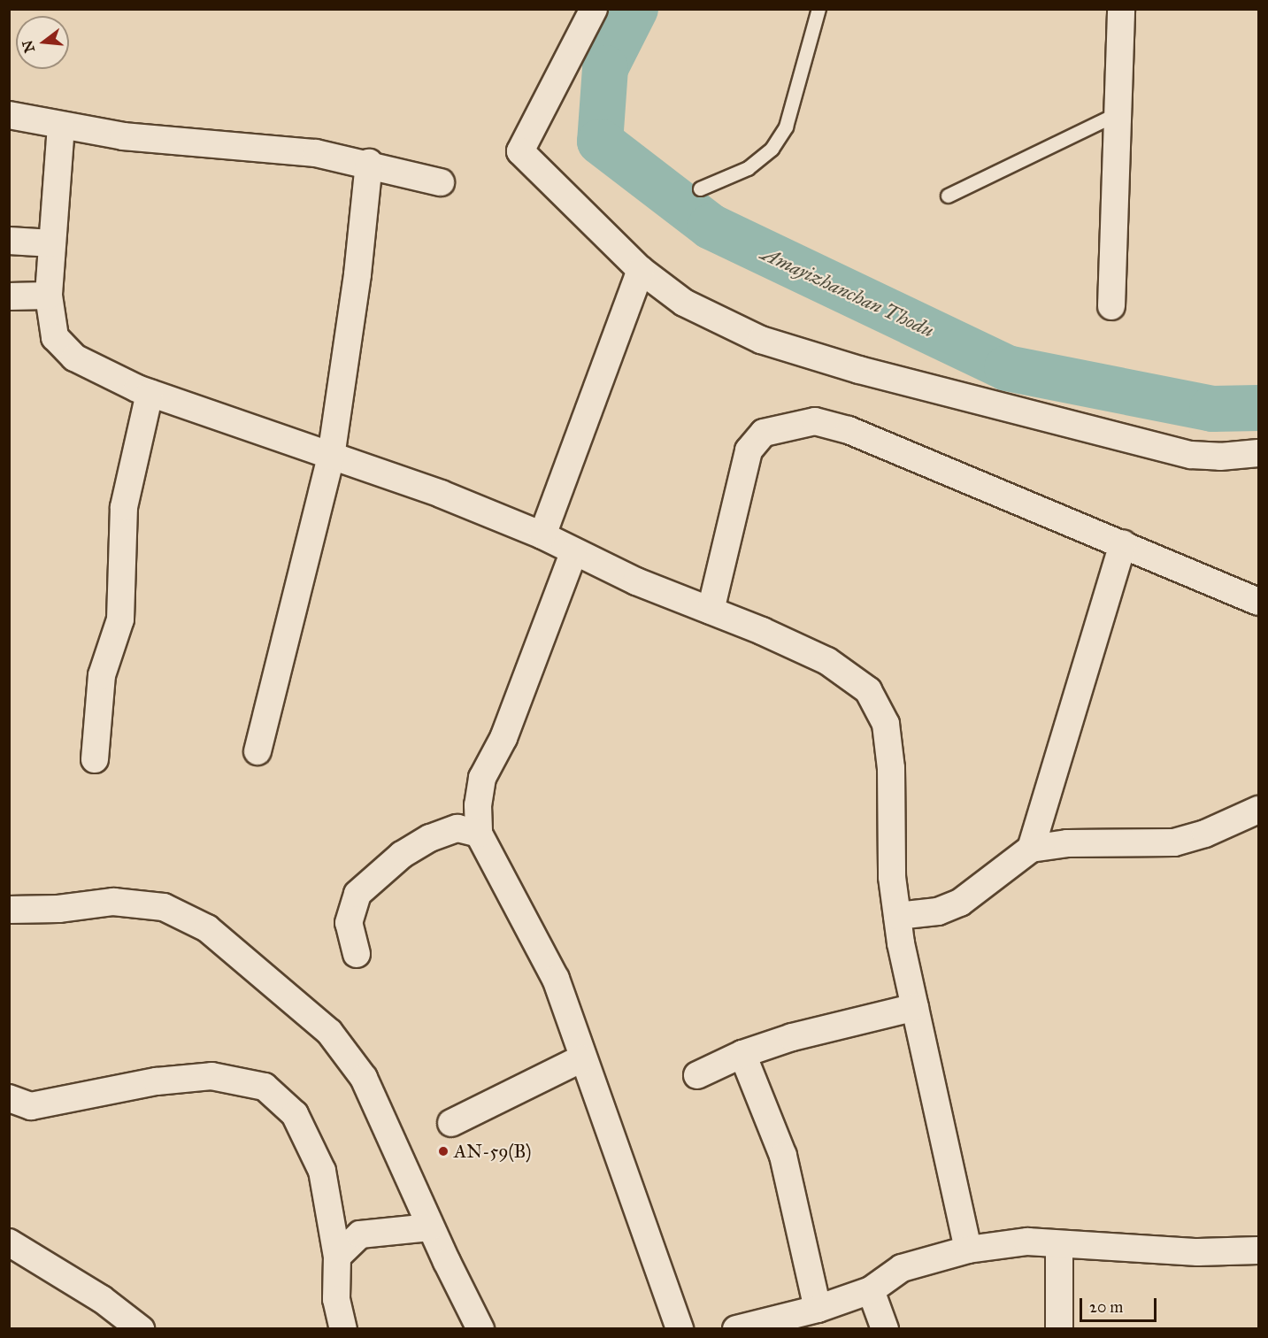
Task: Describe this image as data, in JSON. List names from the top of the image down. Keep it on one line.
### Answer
{"water":["Amayizhanchan Thodu"],"places":["AN-59(B)"],"scale_bar":"20 m","north":"left"}
